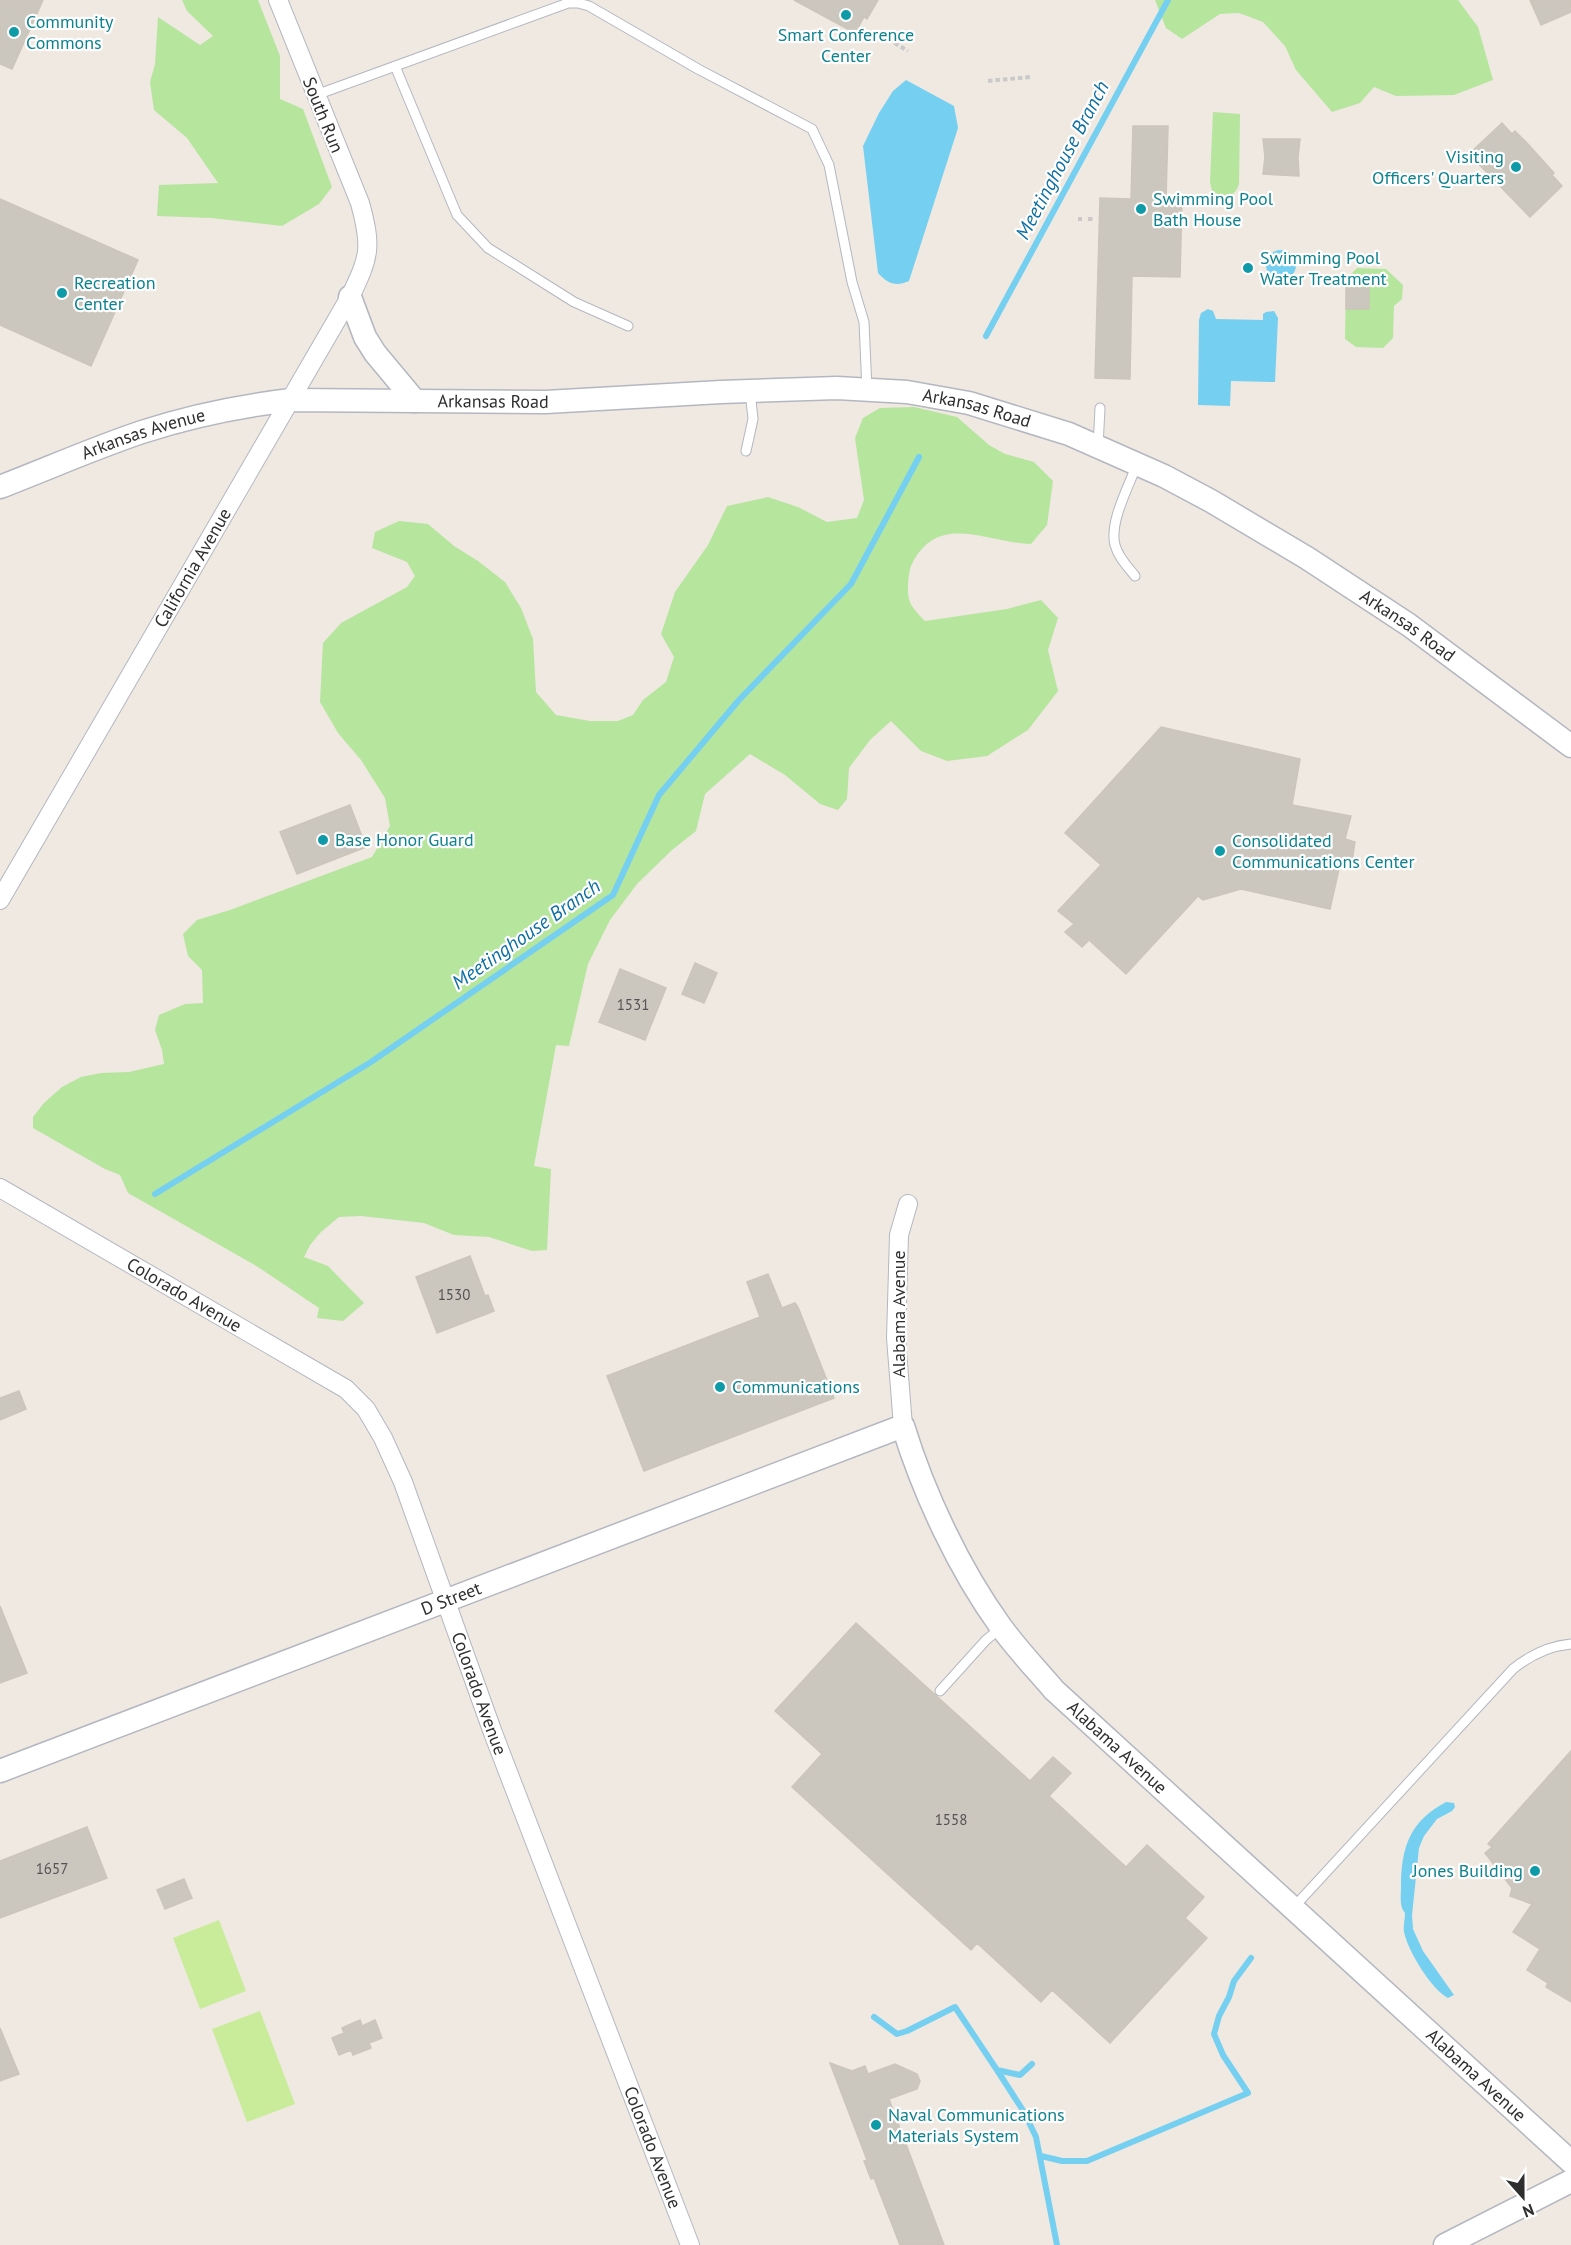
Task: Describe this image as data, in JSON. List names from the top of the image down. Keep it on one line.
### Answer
{"streets":{"street":["South Run","Arkansas Road","Arkansas Avenue","California Avenue","Colorado Avenue","Alabama Avenue","D Street"]},"crossings":[["South Run","California Avenue"],["Arkansas Road","Arkansas Avenue"],["Arkansas Road","California Avenue"],["Arkansas Avenue","California Avenue"],["Colorado Avenue","D Street"],["Alabama Avenue","D Street"]],"water":["Meetinghouse Branch"],"places":["Smart Conference Center","Community Commons","Visiting Officers' Quarters","Swimming Pool Bath House","Swimming Pool Water Treatment","Recreation Center","Base Honor Guard","Consolidated Communications Center","Communications","Jones Building","Naval Communications Materials System"],"house_numbers":["1531","1530","1558","1657"],"north":"bottom"}
